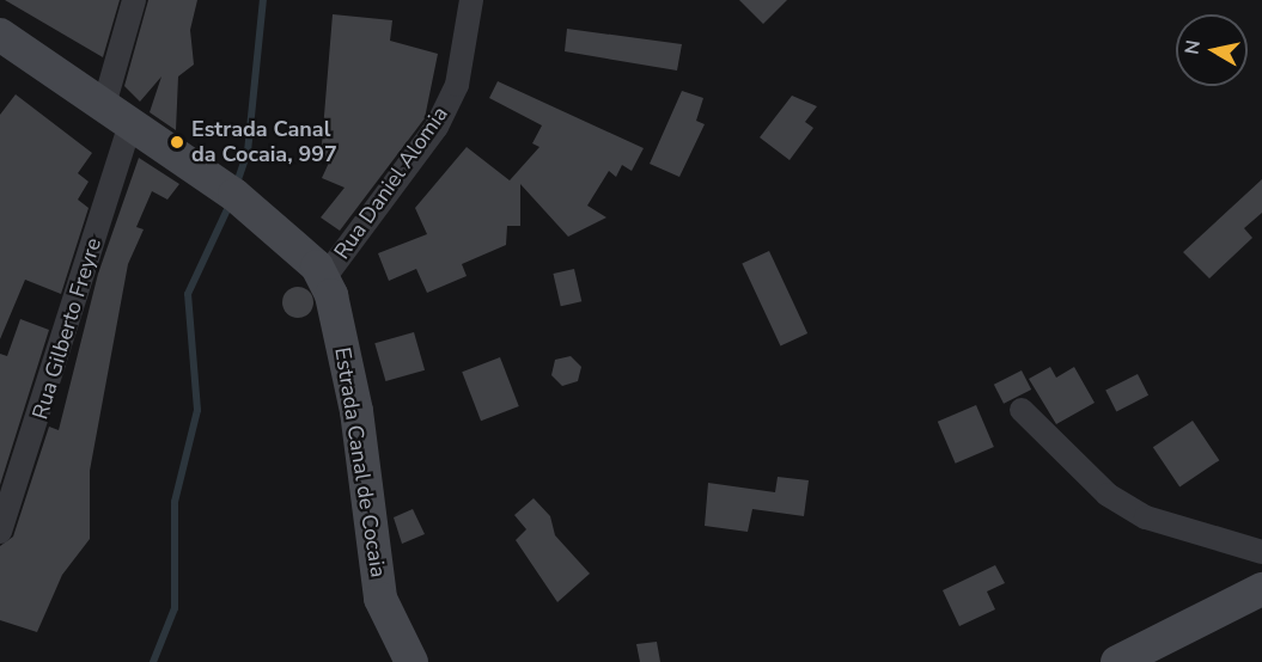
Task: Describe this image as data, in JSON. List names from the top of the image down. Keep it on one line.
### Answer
{"streets":{"main road":["Estrada Canal de Cocaia"],"street":["Rua Daniel Alomia","Rua Gilberto Freyre"]},"crossings":[["Rua Daniel Alomia","Estrada Canal de Cocaia"],["Rua Gilberto Freyre","Estrada Canal de Cocaia"]],"places":["Estrada Canal da Cocaia, 997"],"north":"left"}
